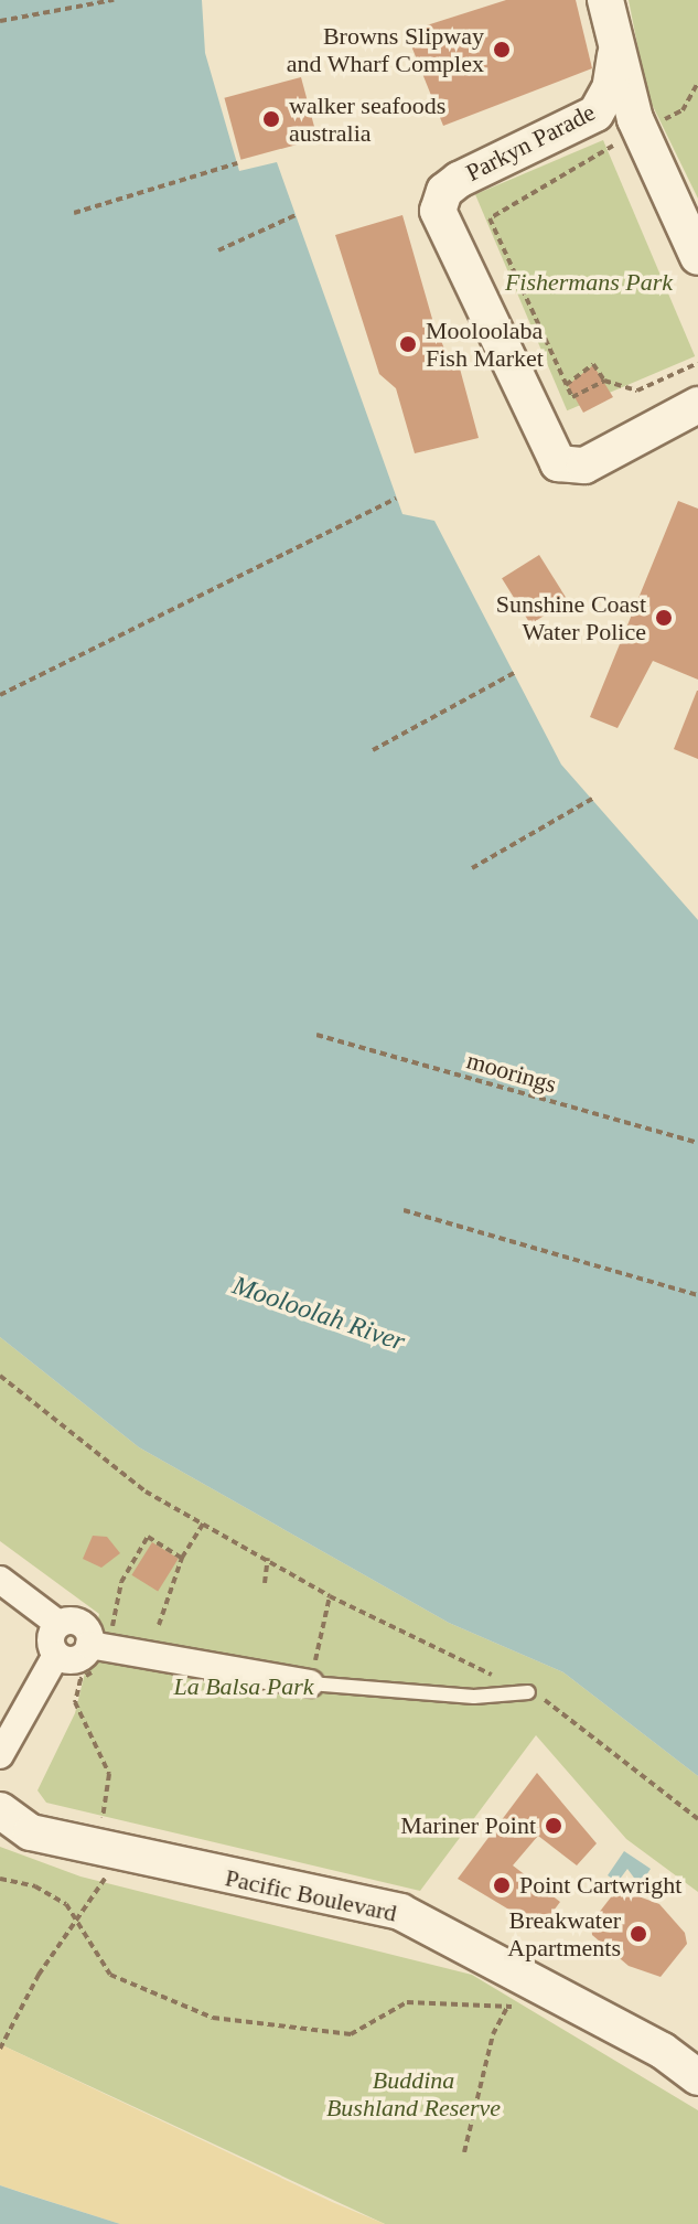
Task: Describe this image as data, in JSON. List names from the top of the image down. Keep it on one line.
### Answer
{"streets":{"street":["Parkyn Parade","Pacific Boulevard"],"path":["moorings"]},"water":["Mooloolah River"],"parks":["Fishermans Park","La Balsa Park","Buddina Bushland Reserve"],"places":["Browns Slipway and Wharf Complex","walker seafoods australia","Mooloolaba Fish Market","Sunshine Coast Water Police","Mariner Point","Point Cartwright","Breakwater Apartments"]}
